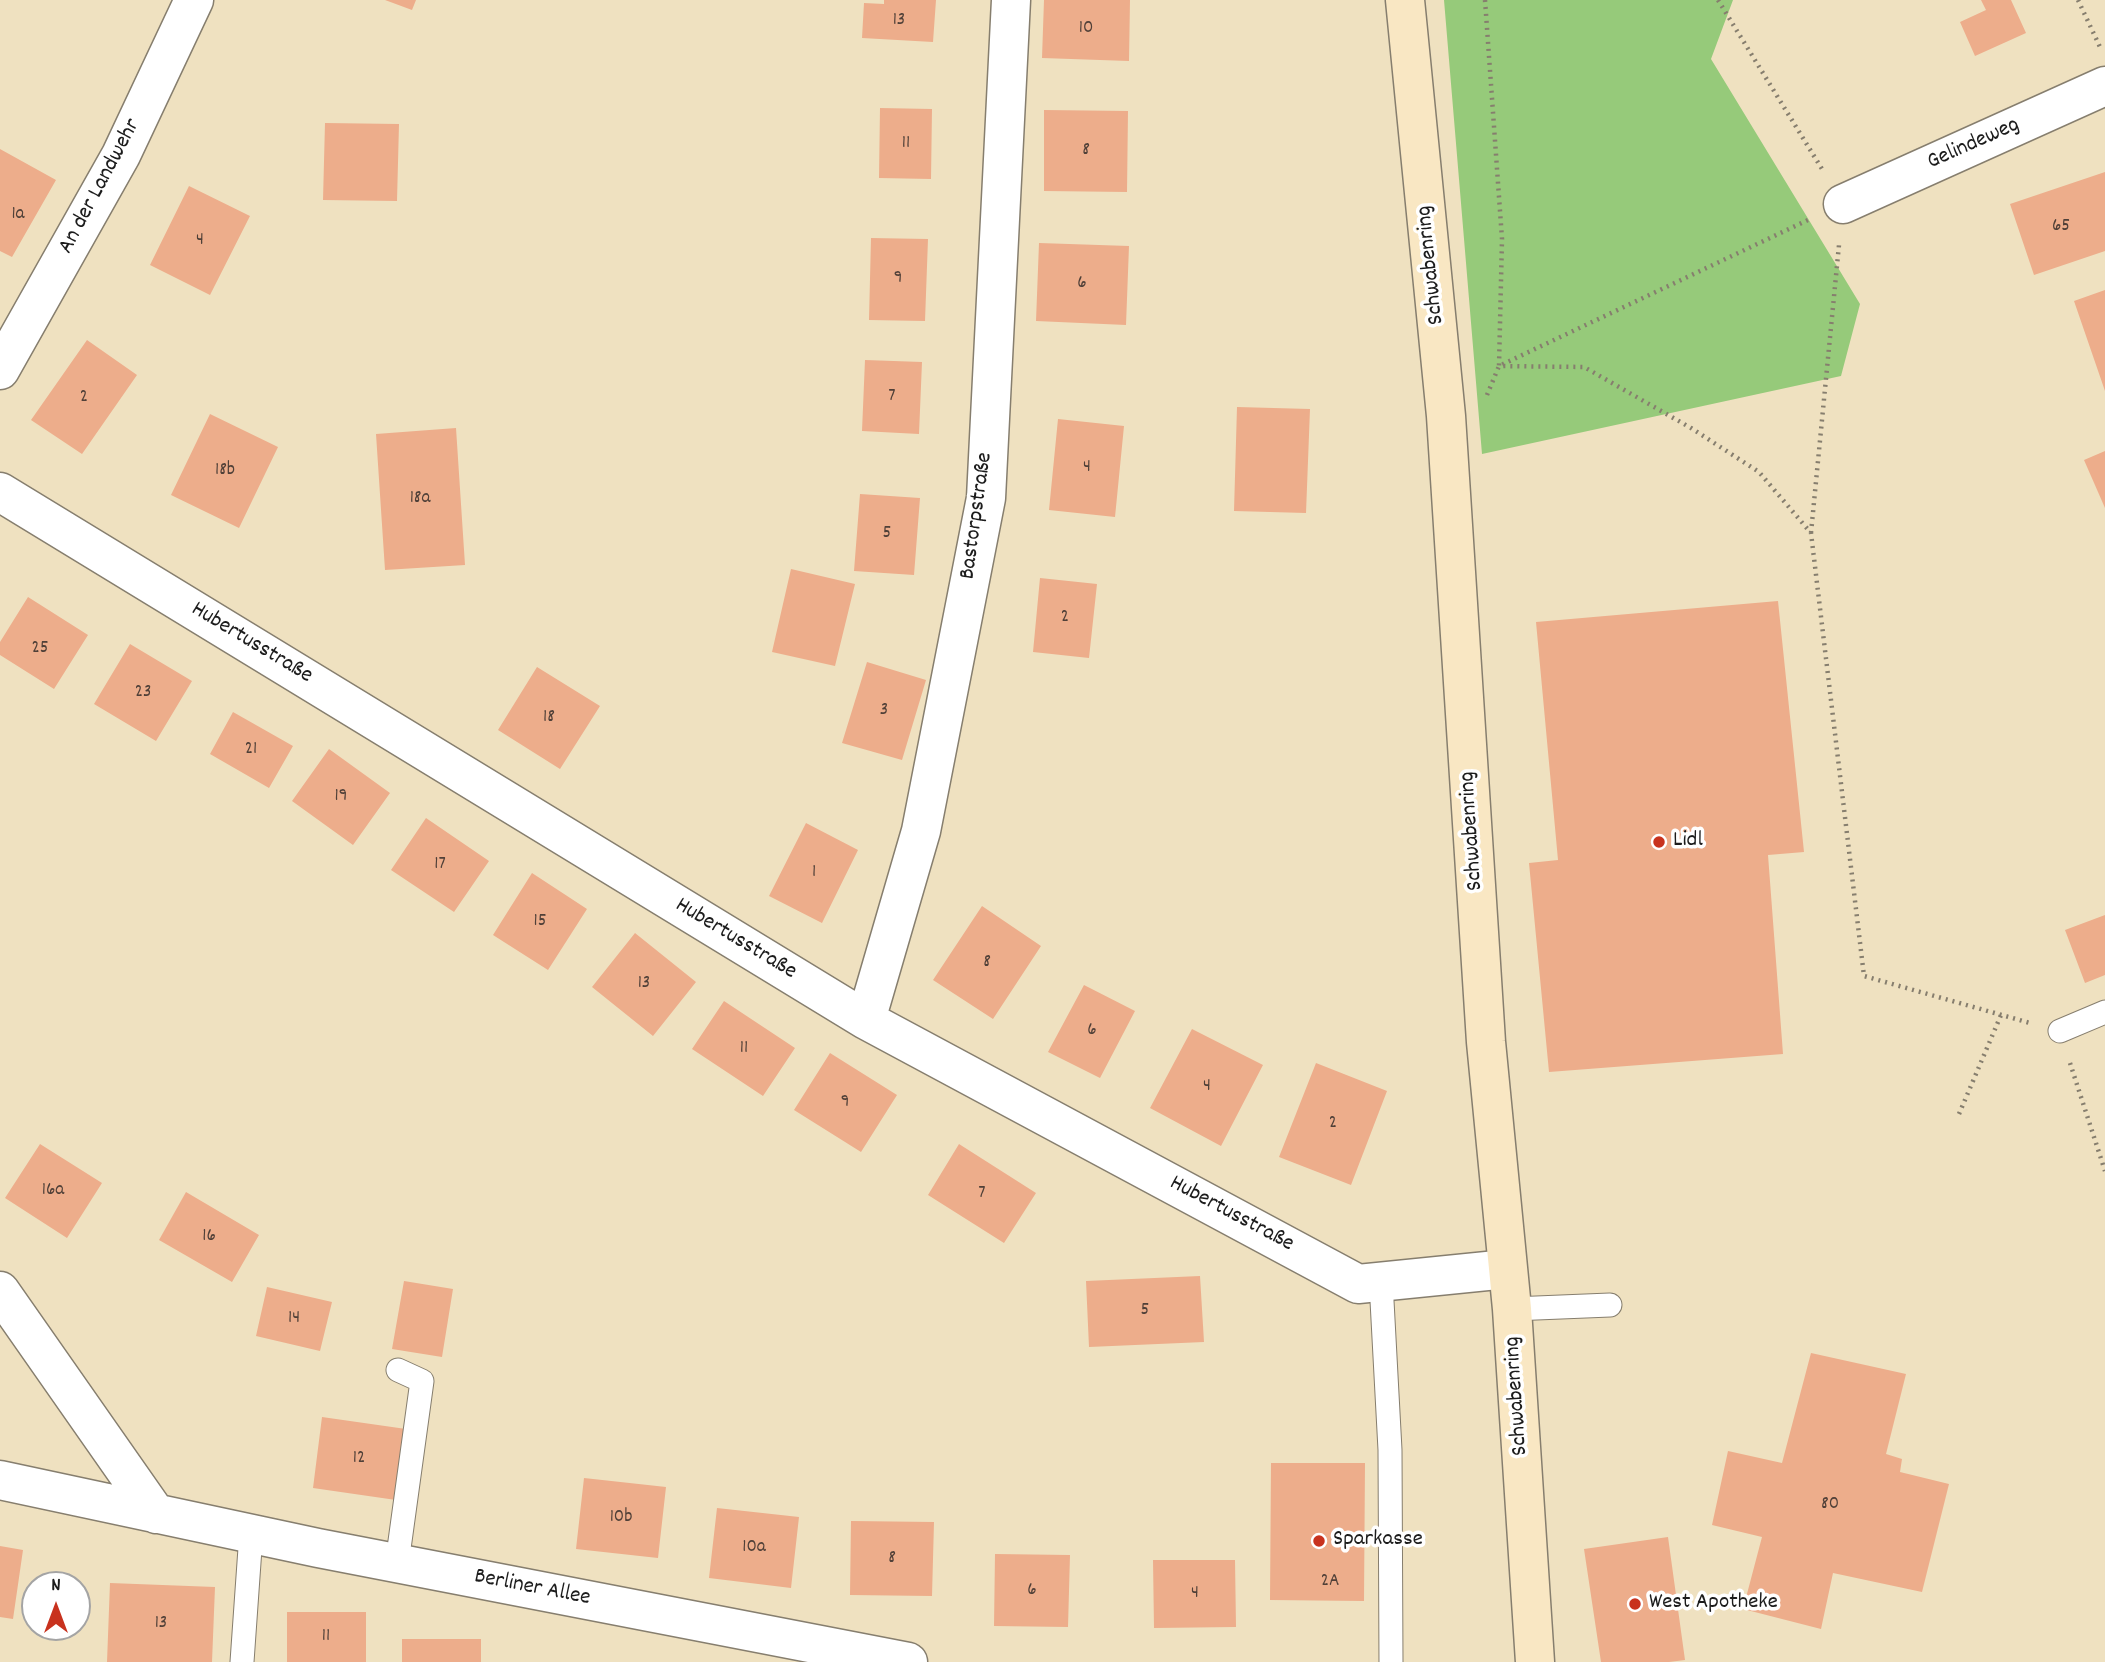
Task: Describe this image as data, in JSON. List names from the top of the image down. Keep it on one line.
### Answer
{"streets":{"street":["Gelindeweg","An der Landwehr","Schwabenring","Bastorpstraße","Hubertusstraße","Berliner Allee"]},"crossings":[["Schwabenring","Hubertusstraße"],["Bastorpstraße","Hubertusstraße"]],"places":["Lidl","Sparkasse","West Apotheke"],"house_numbers":["13","10","11","8","1a","65","4","9","6","7","2","4","18b","18a","5","2","25","23","3","18","21","19","17","1","15","8","13","6","11","4","9","2","16a","7","16","5","14","12","80","10b","10a","8","2A","6","4","13","11"],"north":"top"}
